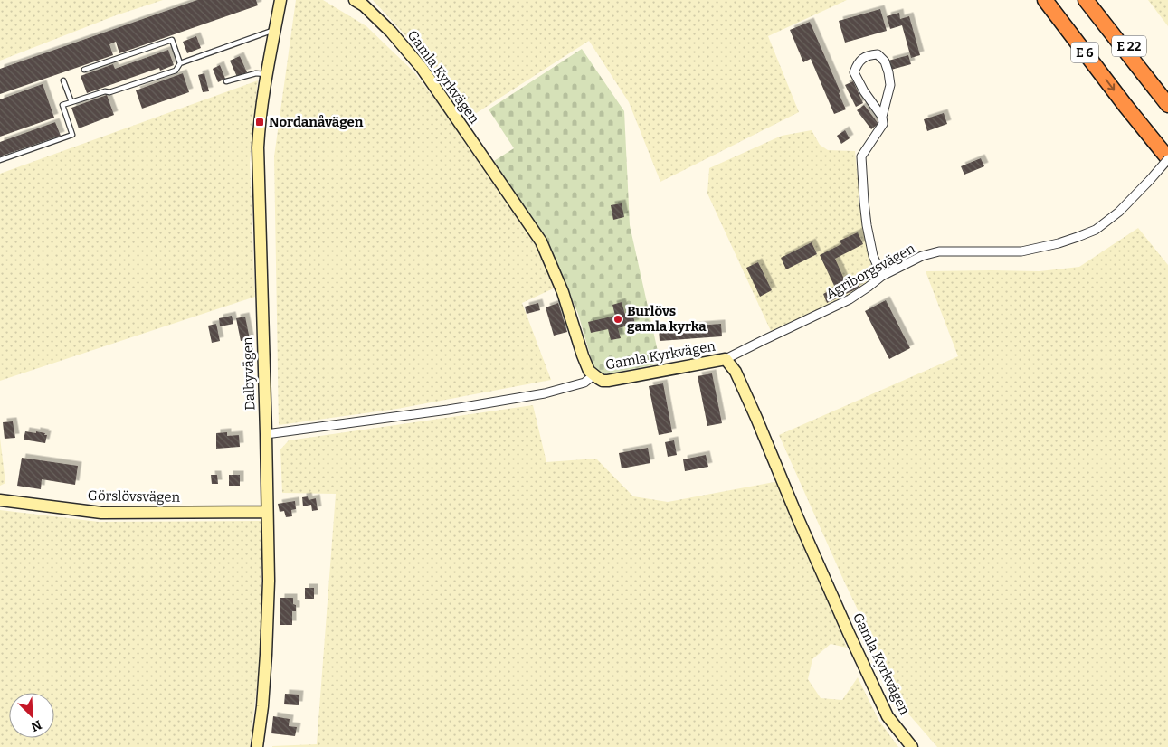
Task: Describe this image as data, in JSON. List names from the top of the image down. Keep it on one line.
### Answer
{"streets":{"highway":["E 22","E 6"],"street":["Gamla Kyrkvägen","Agriborgsvägen","Dalbyvägen","Görslövsvägen"]},"crossings":[["E 22","E 6"],["E 6","Agriborgsvägen"],["Gamla Kyrkvägen","Agriborgsvägen"],["Dalbyvägen","Görslövsvägen"]],"places":{"transit":["Nordanåvägen"],"other":["Burlövs gamla kyrka"]},"north":"bottom right"}
